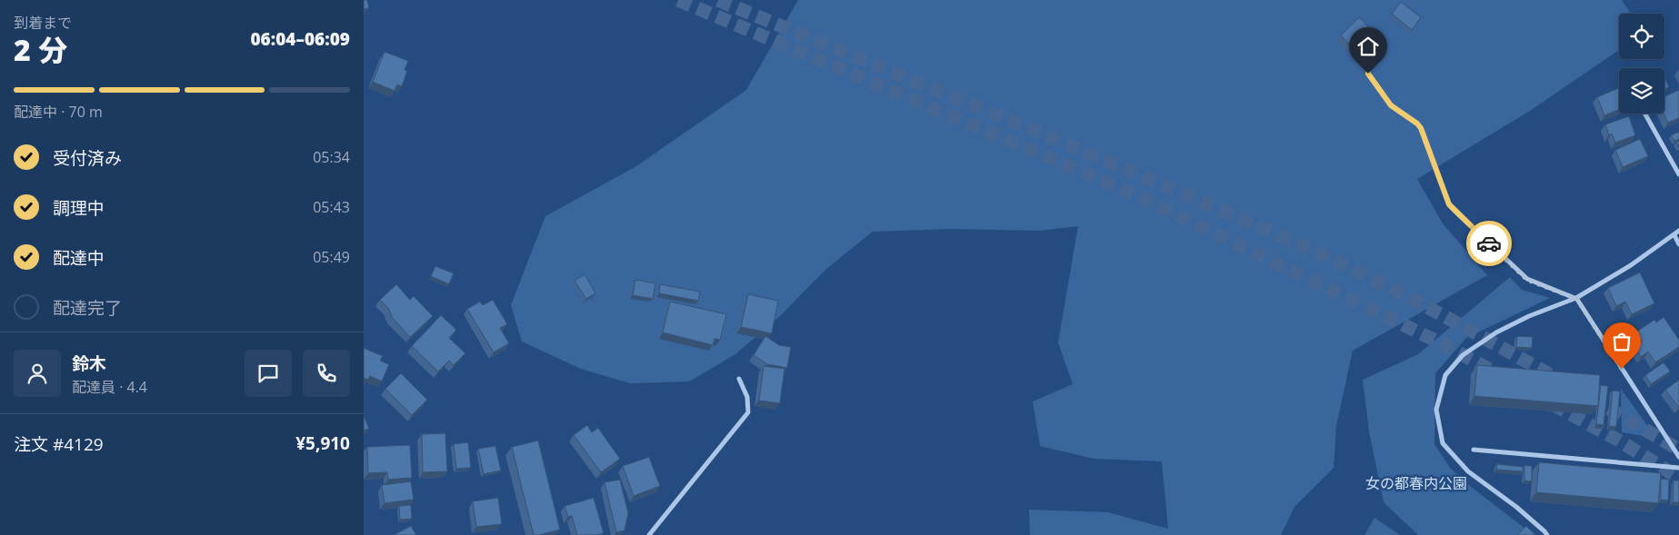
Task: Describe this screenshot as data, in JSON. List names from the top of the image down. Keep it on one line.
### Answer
{"parks":["女の都春内公園"],"page":{"heading":["2 分","到着まで","06:04–06:09"],"panel":["鈴木","配達員 · 4.4","注文 #4129","¥5,910"],"bar":"配達中 · 70 m","list":[["受付済み","05:34"],["調理中","05:43"],["配達中","05:49"],"配達完了"]}}
